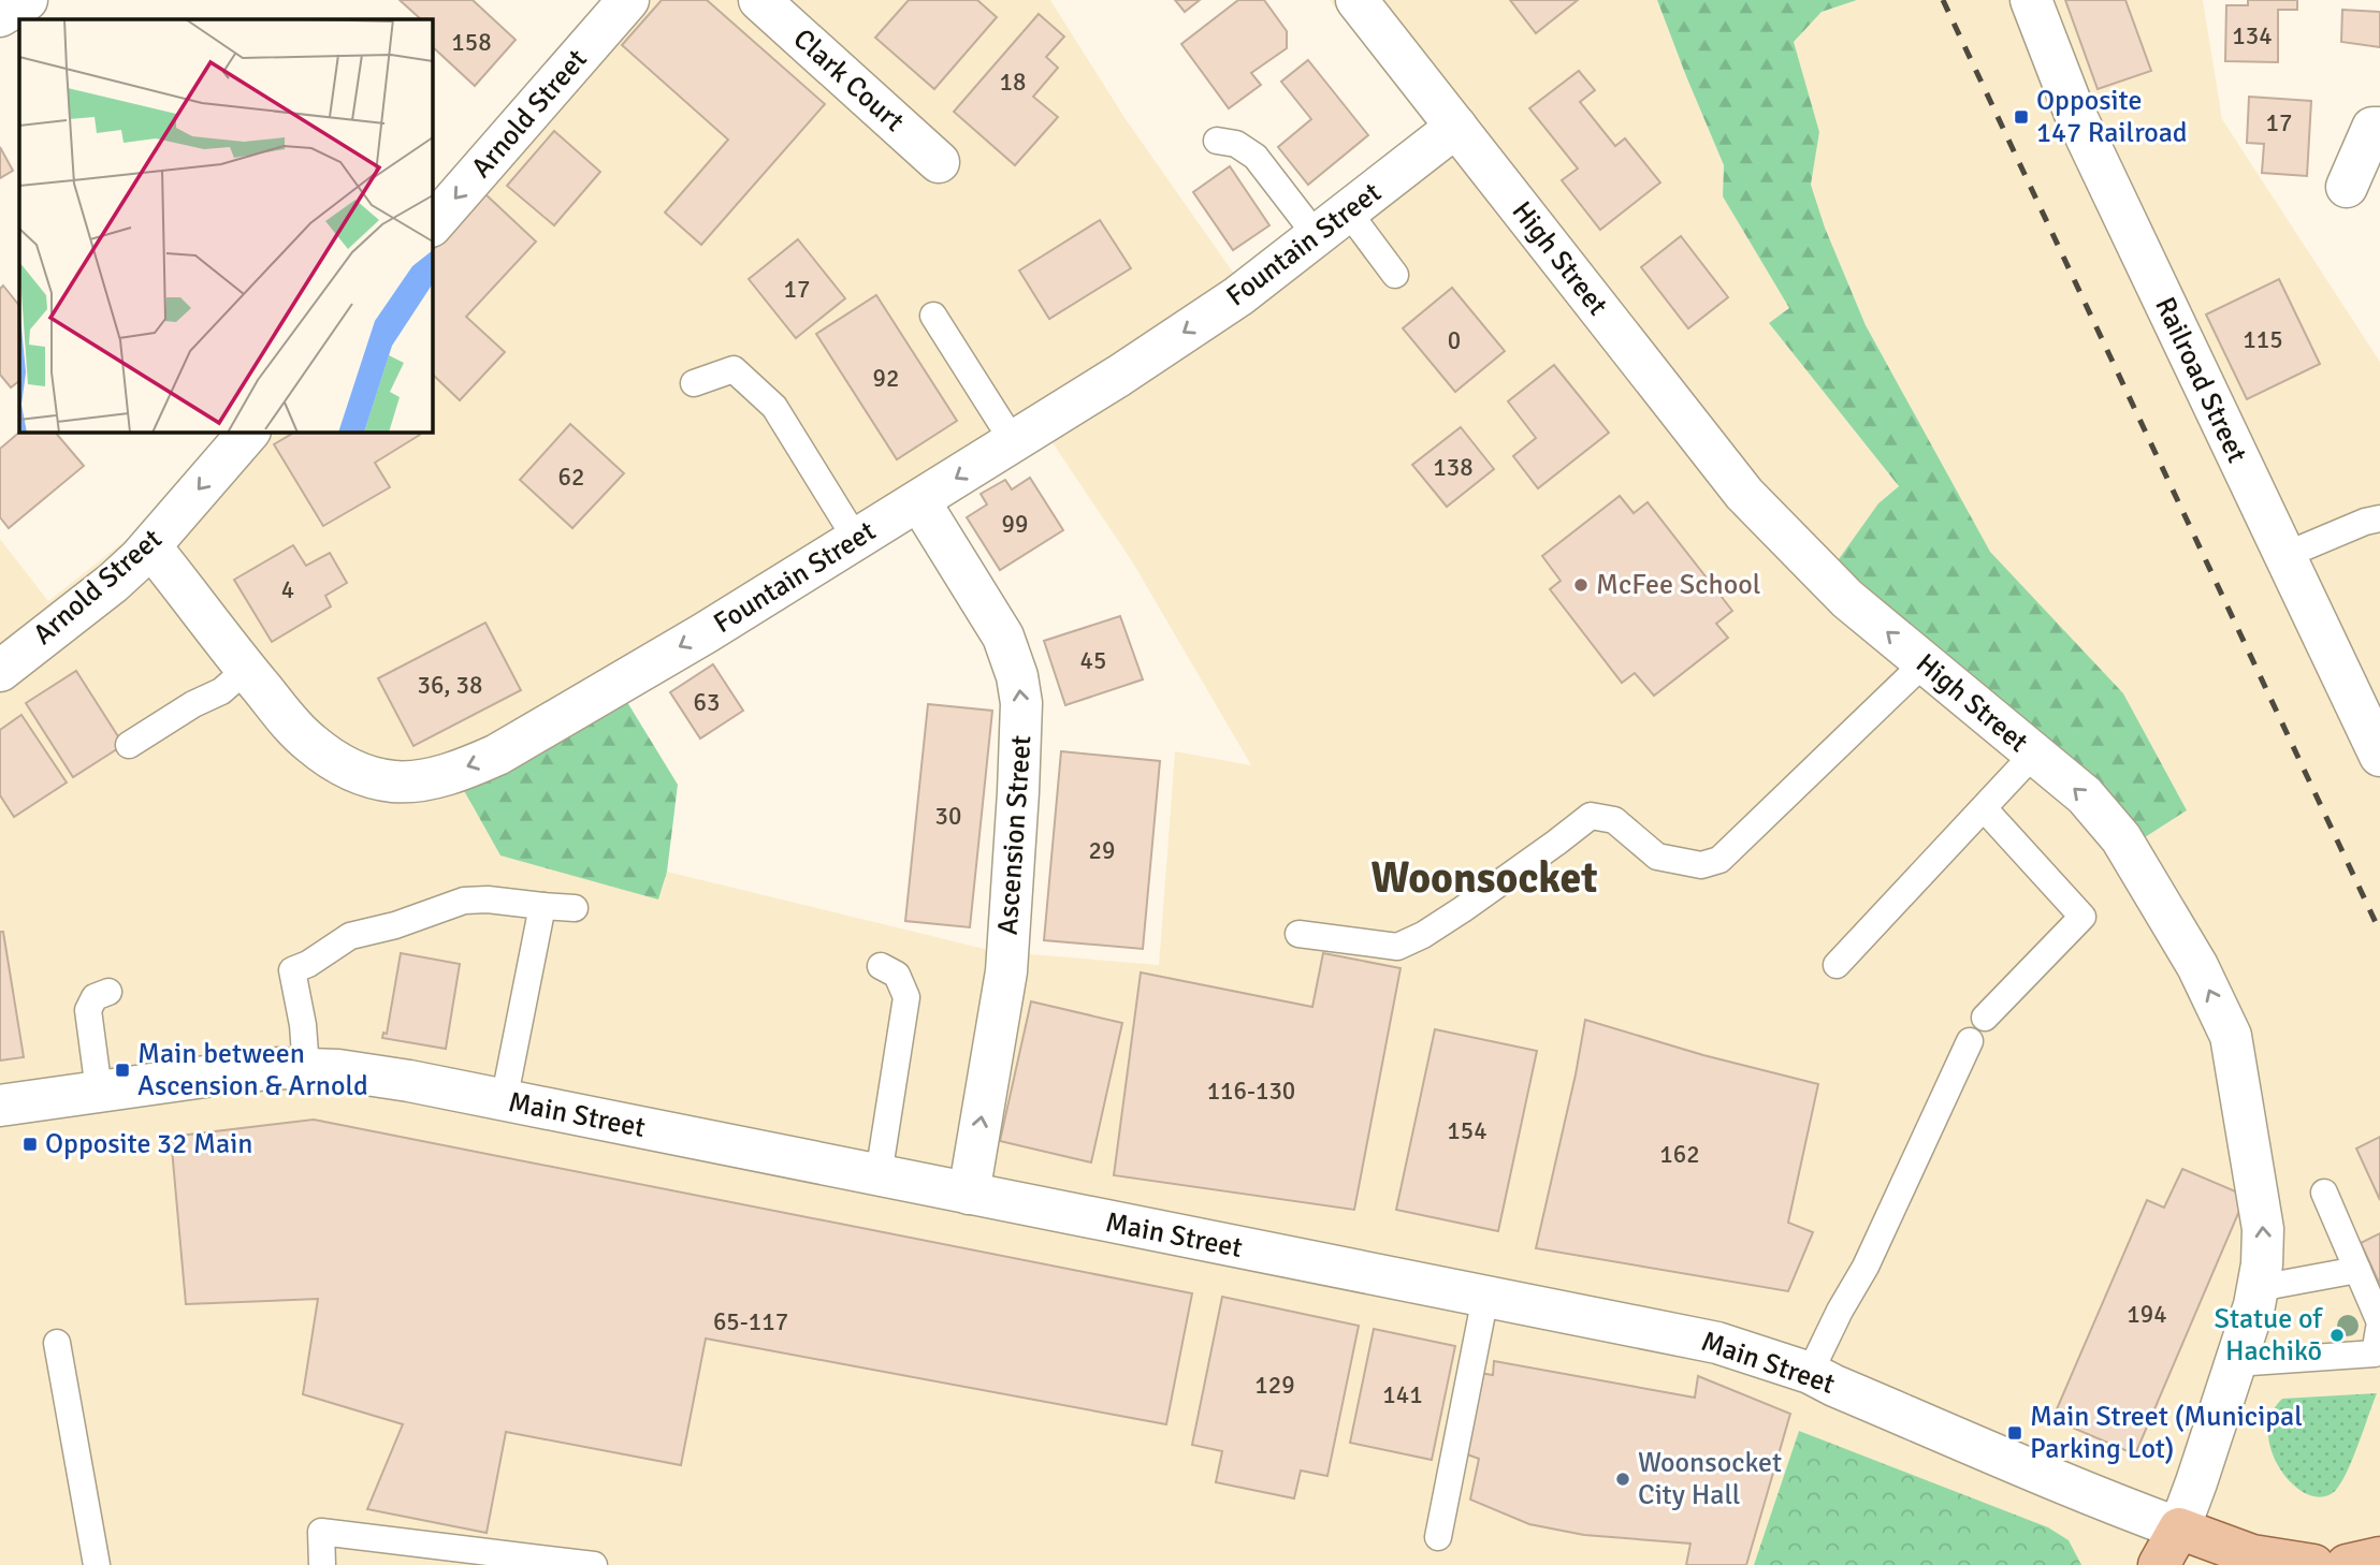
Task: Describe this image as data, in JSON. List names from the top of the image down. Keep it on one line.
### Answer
{"streets":{"main road":["Clark Court","Arnold Street","Fountain Street","High Street","Railroad Street","Ascension Street","Main Street"]},"crossings":[["Arnold Street","Fountain Street"],["Fountain Street","High Street"],["Fountain Street","Ascension Street"],["High Street","Main Street"],["Ascension Street","Main Street"]],"one_way":["Arnold Street","Fountain Street","High Street","Ascension Street"],"districts":["Woonsocket"],"places":{"transit":["Opposite 147 Railroad","Main between Ascension & Arnold","Opposite 32 Main","Main Street (Municipal Parking Lot)"],"other":["McFee School","Statue of Hachikō","Woonsocket City Hall"]},"house_numbers":["134","158","18","17","17","115","0","92","138","62","99","4","45","36, 38","63","30","29","116-130","154","162","194","65-117","129","141"]}
